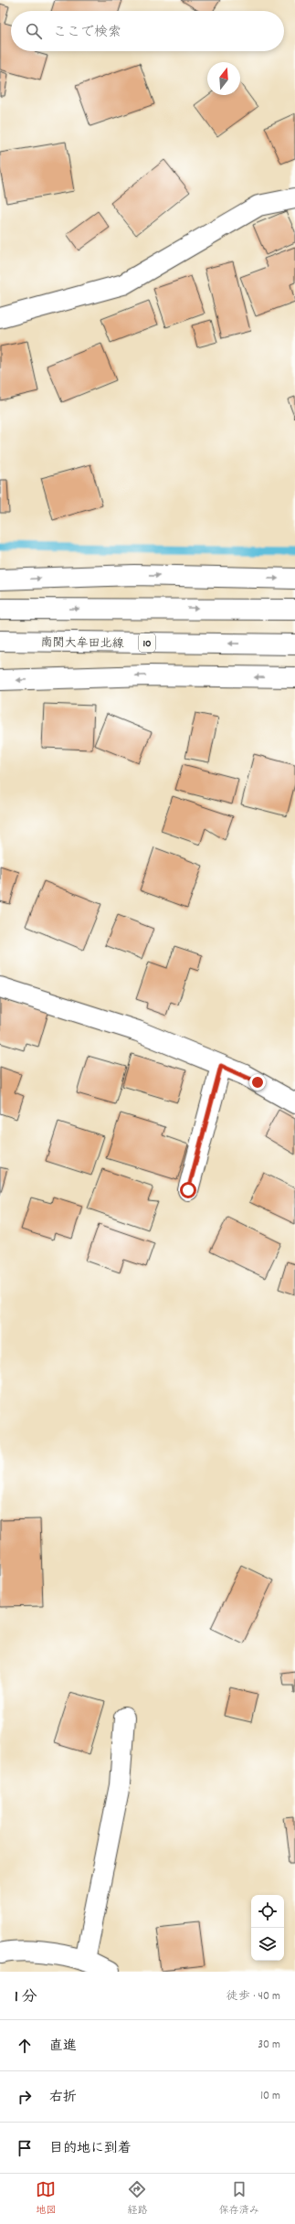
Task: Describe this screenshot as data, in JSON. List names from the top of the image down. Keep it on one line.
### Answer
{"streets":{"main road":["南関大牟田北線","10"]},"north":"top","page":{"search":"ここで検索","heading":["1 分","徒歩 · 40 m"],"list":[["直進","30 m"],["右折","10 m"],"目的地に到着"],"nav":["地図","経路","保存済み"]}}
